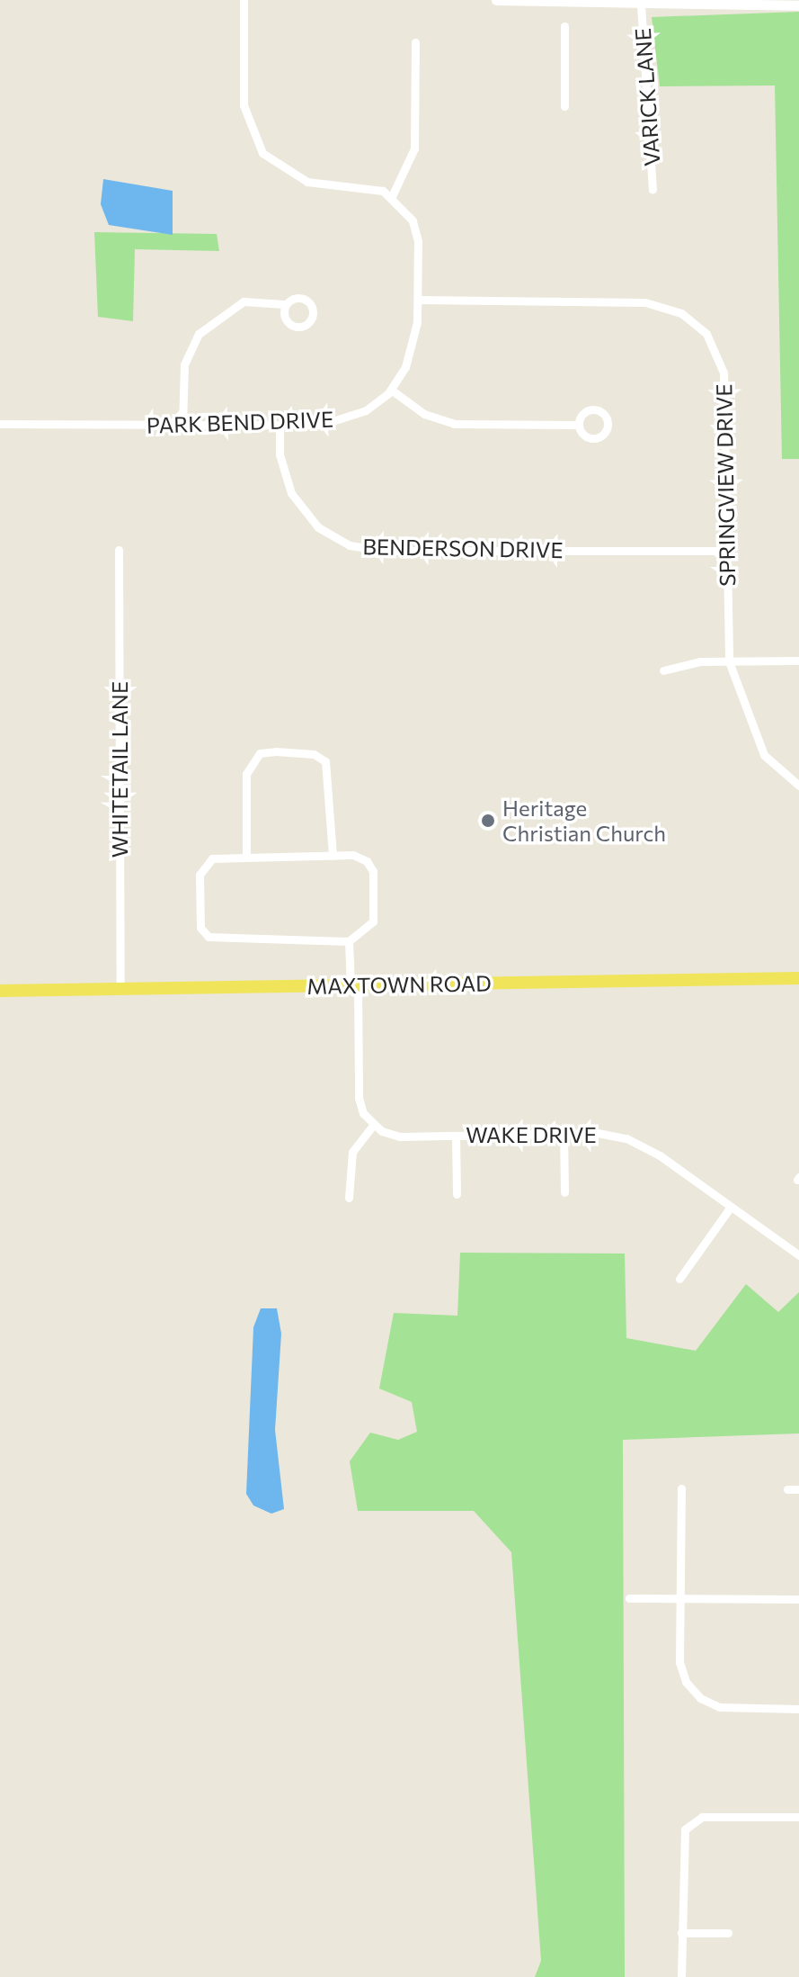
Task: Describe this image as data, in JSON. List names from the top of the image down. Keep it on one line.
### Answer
{"streets":{"main road":["MAXTOWN ROAD"],"street":["VARICK LANE","PARK BEND DRIVE","SPRINGVIEW DRIVE","BENDERSON DRIVE","WHITETAIL LANE","WAKE DRIVE"]},"crossings":[["PARK BEND DRIVE","SPRINGVIEW DRIVE"],["PARK BEND DRIVE","BENDERSON DRIVE"],["SPRINGVIEW DRIVE","BENDERSON DRIVE"],["WHITETAIL LANE","MAXTOWN ROAD"]],"places":["Heritage Christian Church"]}
